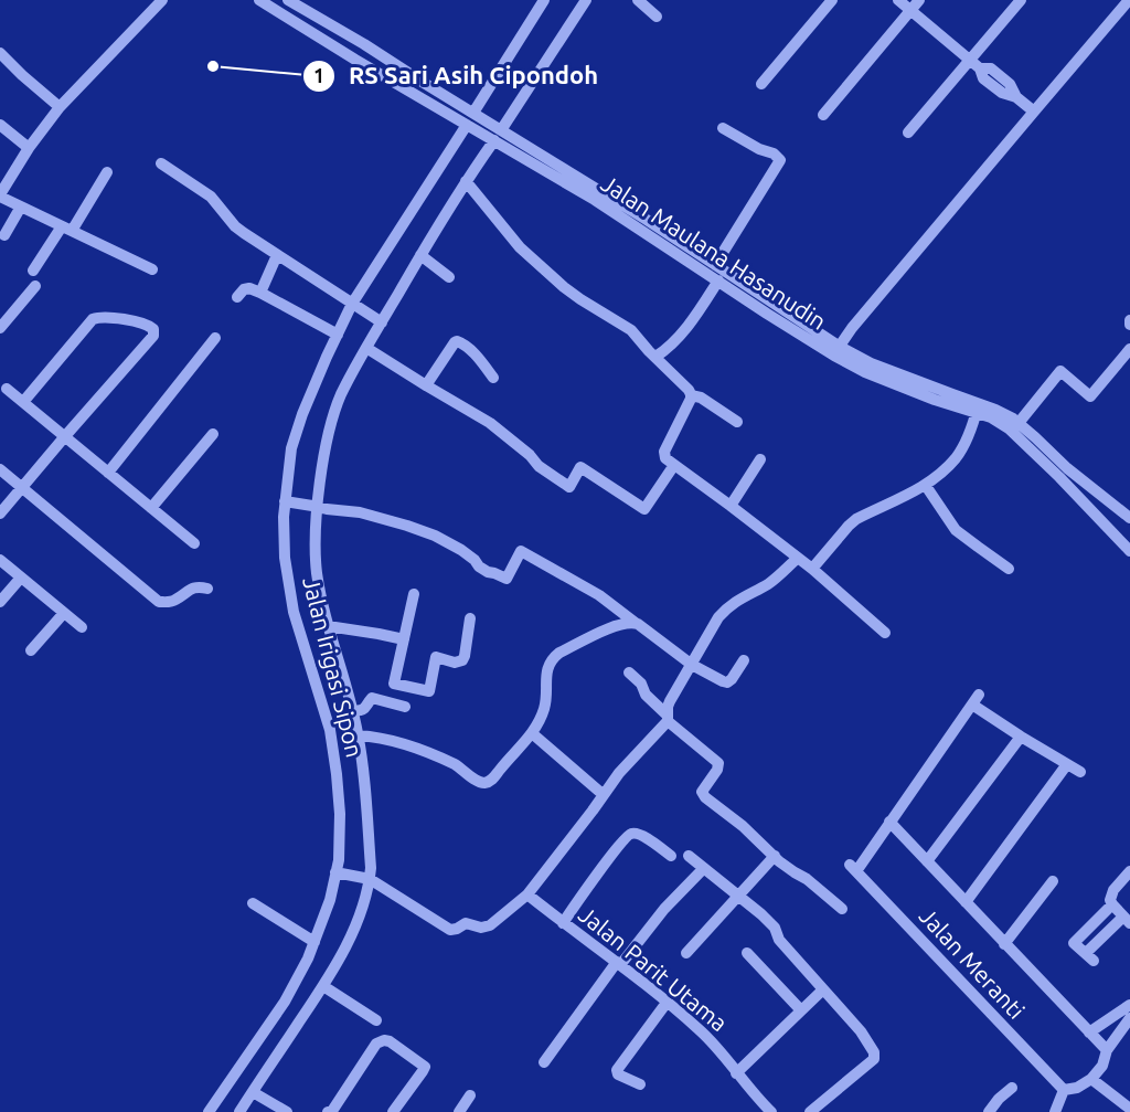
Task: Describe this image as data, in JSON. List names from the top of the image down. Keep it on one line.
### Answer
{"streets":{"street":["Jalan Maulana Hasanudin","Jalan Irigasi Sipon","Jalan Meranti","Jalan Parit Utama"]},"crossings":[["Jalan Maulana Hasanudin","Jalan Irigasi Sipon"]],"places":["RS Sari Asih Cipondoh"]}
